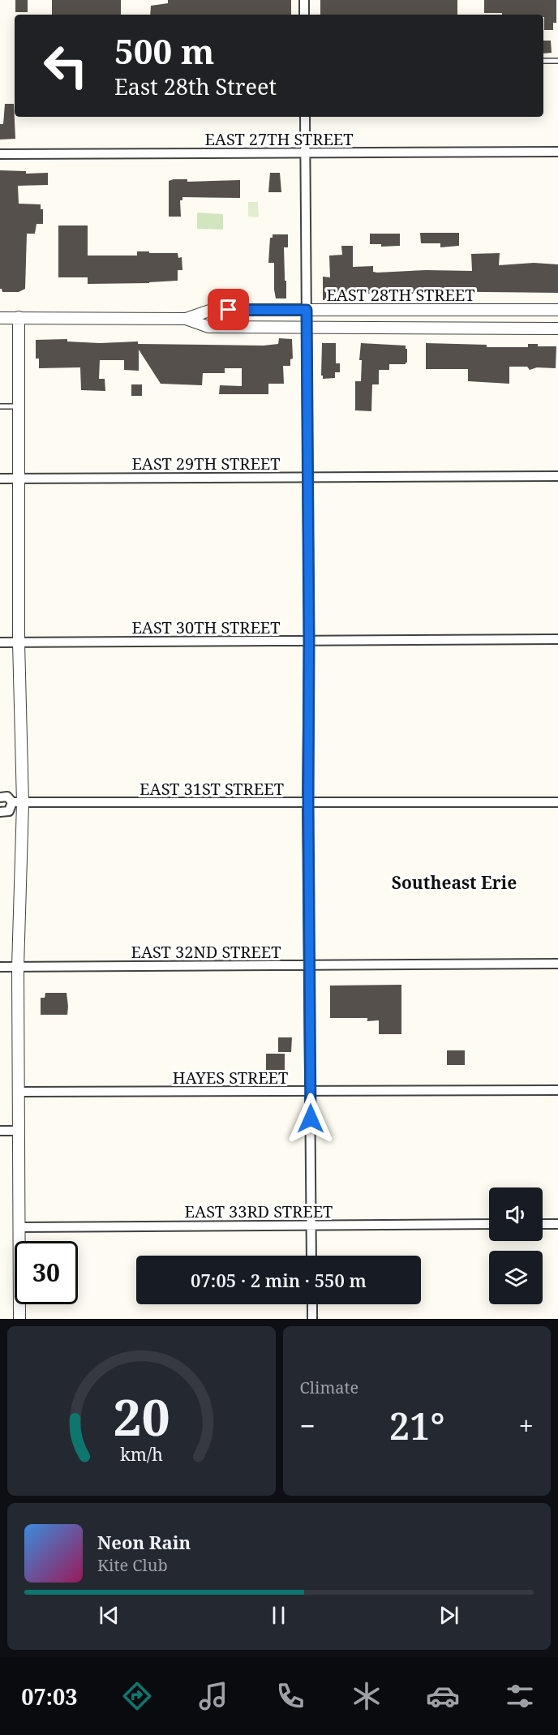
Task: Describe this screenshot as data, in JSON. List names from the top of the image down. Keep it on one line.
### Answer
{"streets":{"street":["EAST 27TH STREET","EAST 28TH STREET","EAST 29TH STREET","EAST 30TH STREET","EAST 31ST STREET","EAST 32ND STREET","HAYES STREET","EAST 33RD STREET"]},"districts":["Southeast Erie"],"page":{"turn":["500 m","East 28th Street"],"limit":"30","trip":"07:05 · 2 min · 550 m","tile":"Climate","heat":["−","21°","+"],"song":["Neon Rain","Kite Club"],"tabs":"07:03","gauge":["20","km/h"]}}
